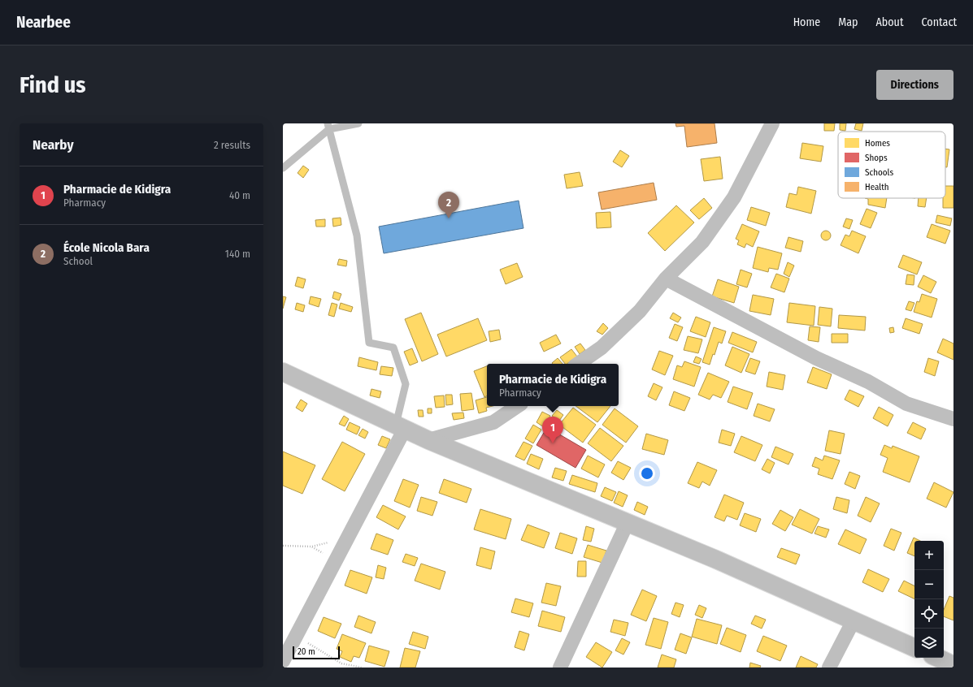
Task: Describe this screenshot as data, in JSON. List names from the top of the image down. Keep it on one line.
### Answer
{"legend":["Homes","Shops","Schools","Health"],"scale_bar":"20 m","page":{"header":"Nearbee","nav":["Home","Map","About","Contact"],"buttons":"Directions","title":"Find us","heading":["Nearby","2 results"],"list":[{"mark":"1","name":"Pharmacie de Kidigra","note":"Pharmacy","value":"40 m"},{"mark":"2","name":"École Nicola Bara","note":"School","value":"140 m"}],"pins":["2","1"],"popup":["Pharmacie de Kidigra","Pharmacy"],"map_buttons":["+","−"],"scale":"20 m"}}
